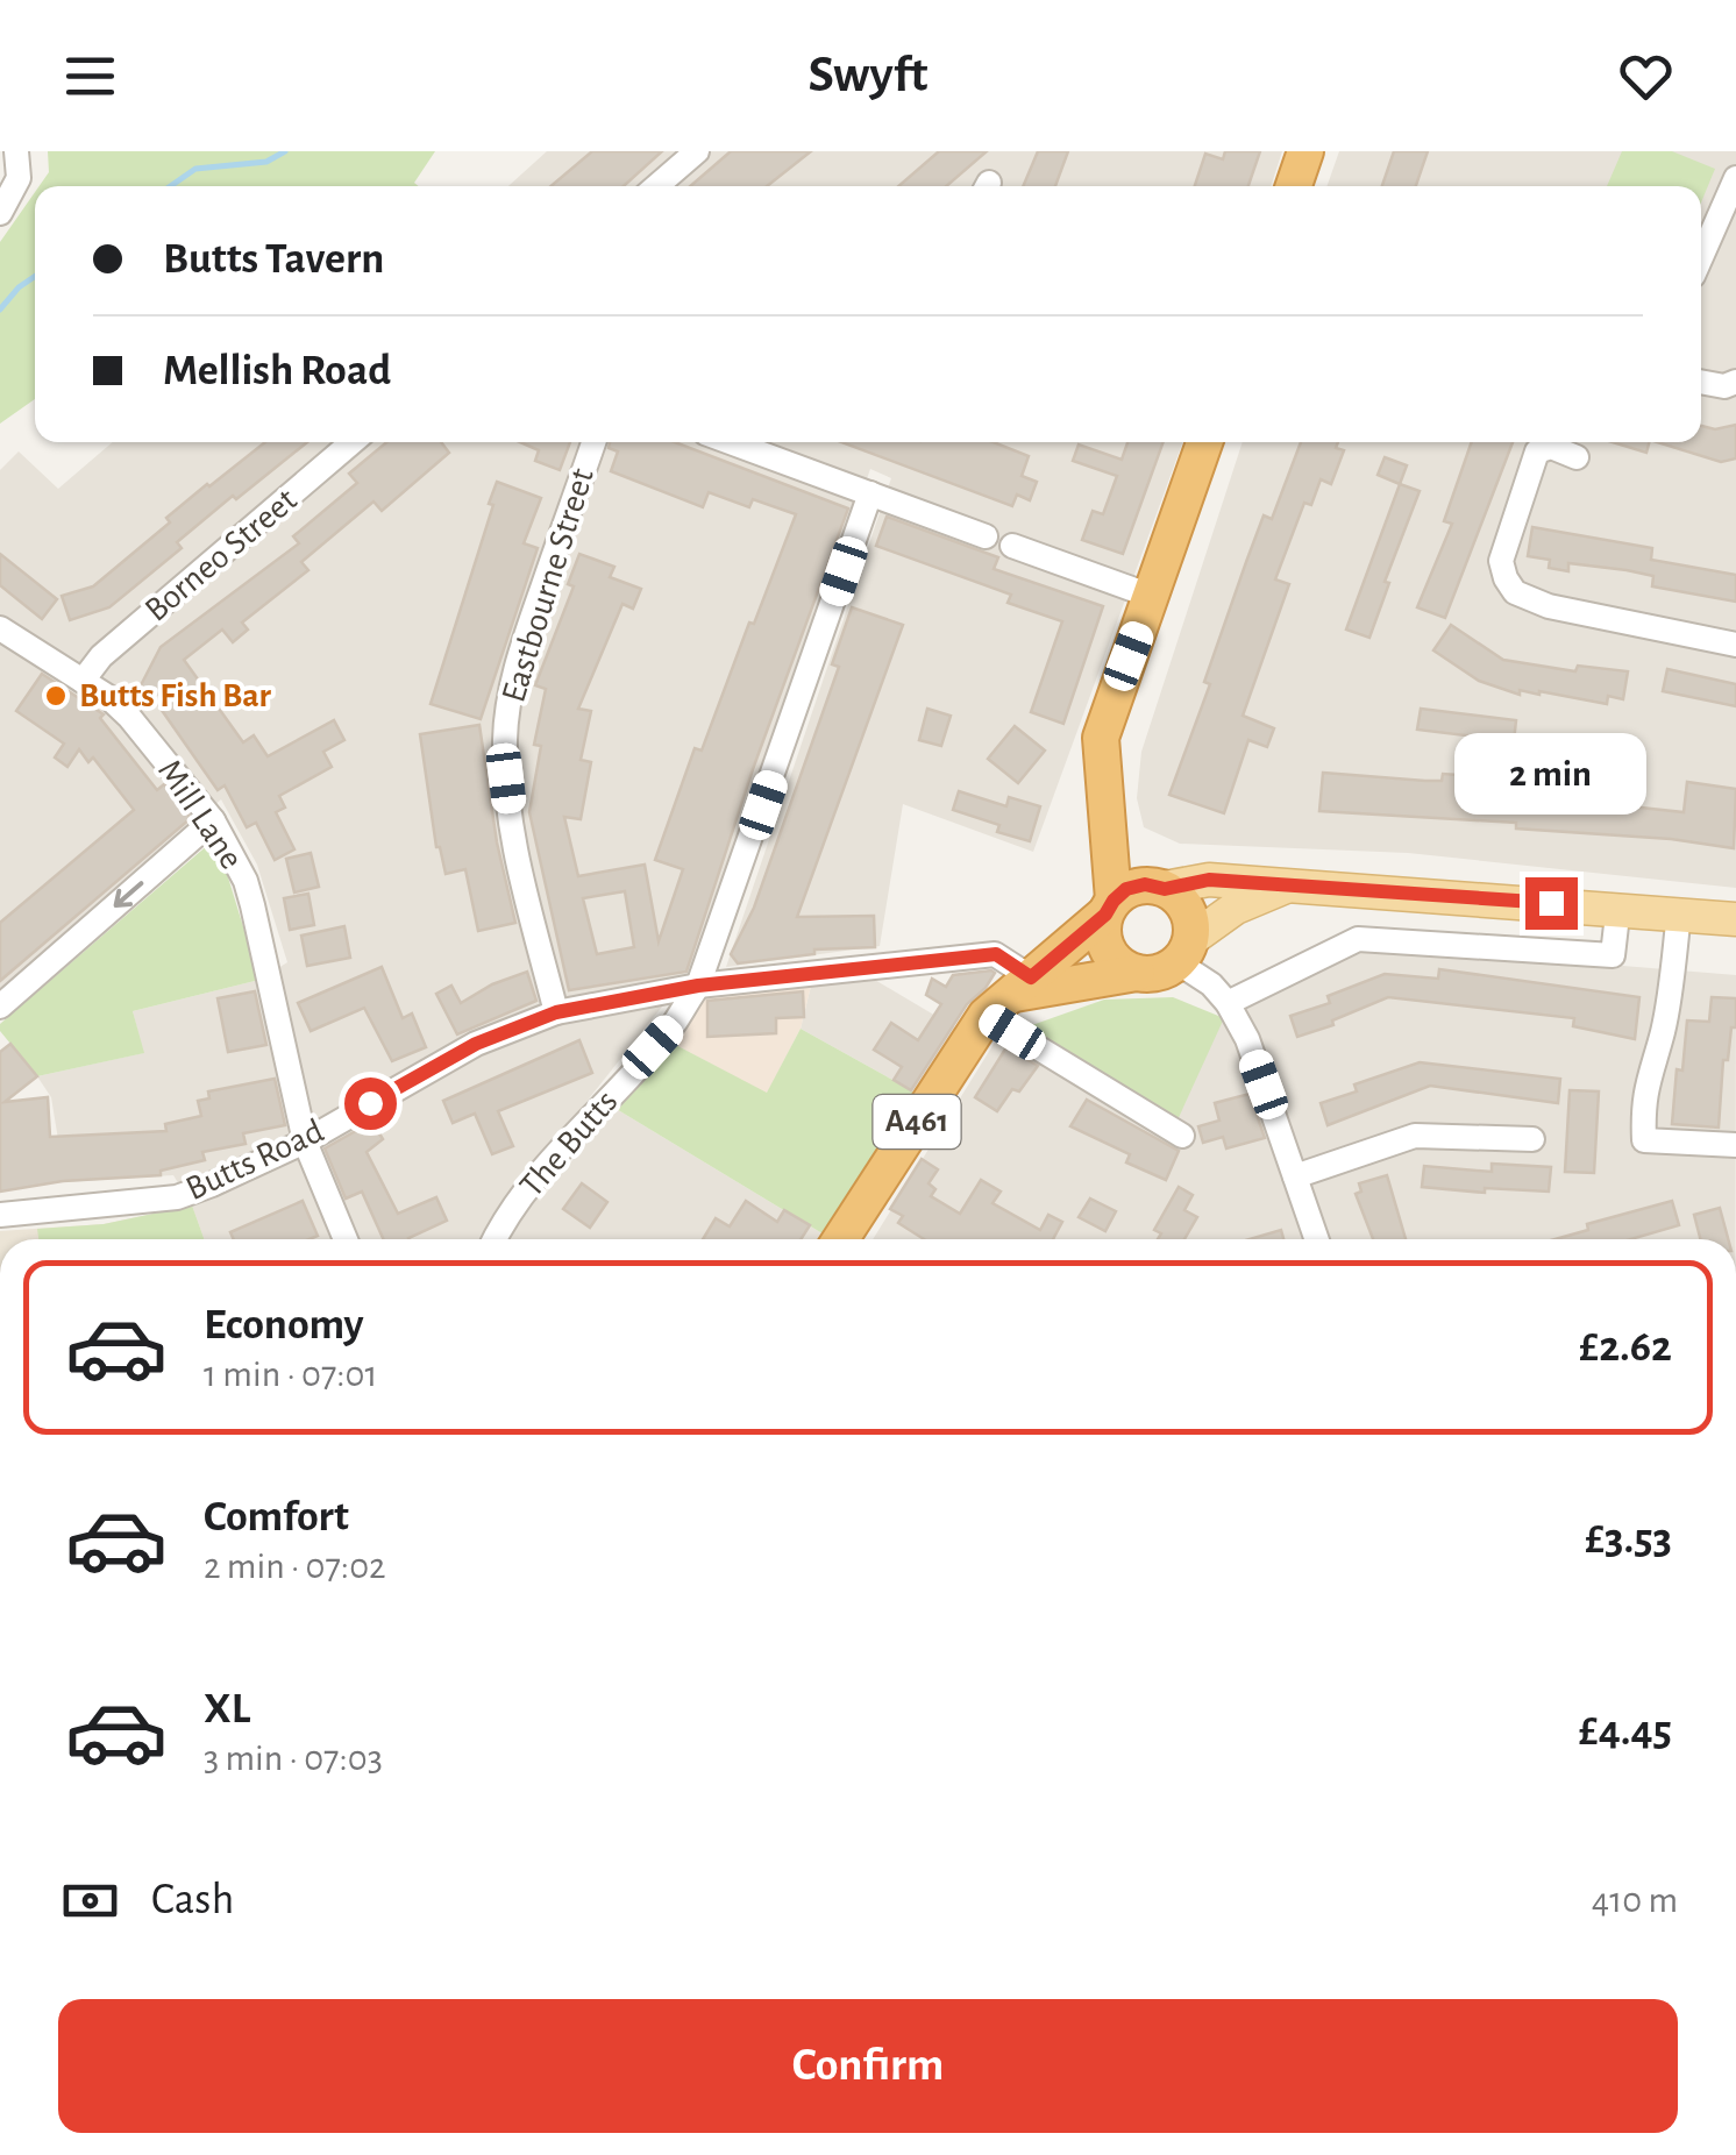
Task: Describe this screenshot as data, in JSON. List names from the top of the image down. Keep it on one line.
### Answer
{"streets":{"highway":["A461"],"street":["Borneo Street","Eastbourne Street","Mill Lane","The Butts","Butts Road"]},"crossings":[["Borneo Street","Mill Lane"],["Eastbourne Street","Butts Road"],["Mill Lane","Butts Road"],["A461","Butts Road"],["The Butts","Butts Road"]],"places":["Butts Fish Bar"],"page":{"header":"Swyft","banner":["Butts Tavern","Mellish Road"],"bubble":"2 min","list":[{"name":"Economy","note":"1 min · 07:01","value":"£2.62"},{"name":"Comfort","note":"2 min · 07:02","value":"£3.53"},{"name":"XL","note":"3 min · 07:03","value":"£4.45"}],"pay":["Cash","410 m"],"buttons":"Confirm"}}
